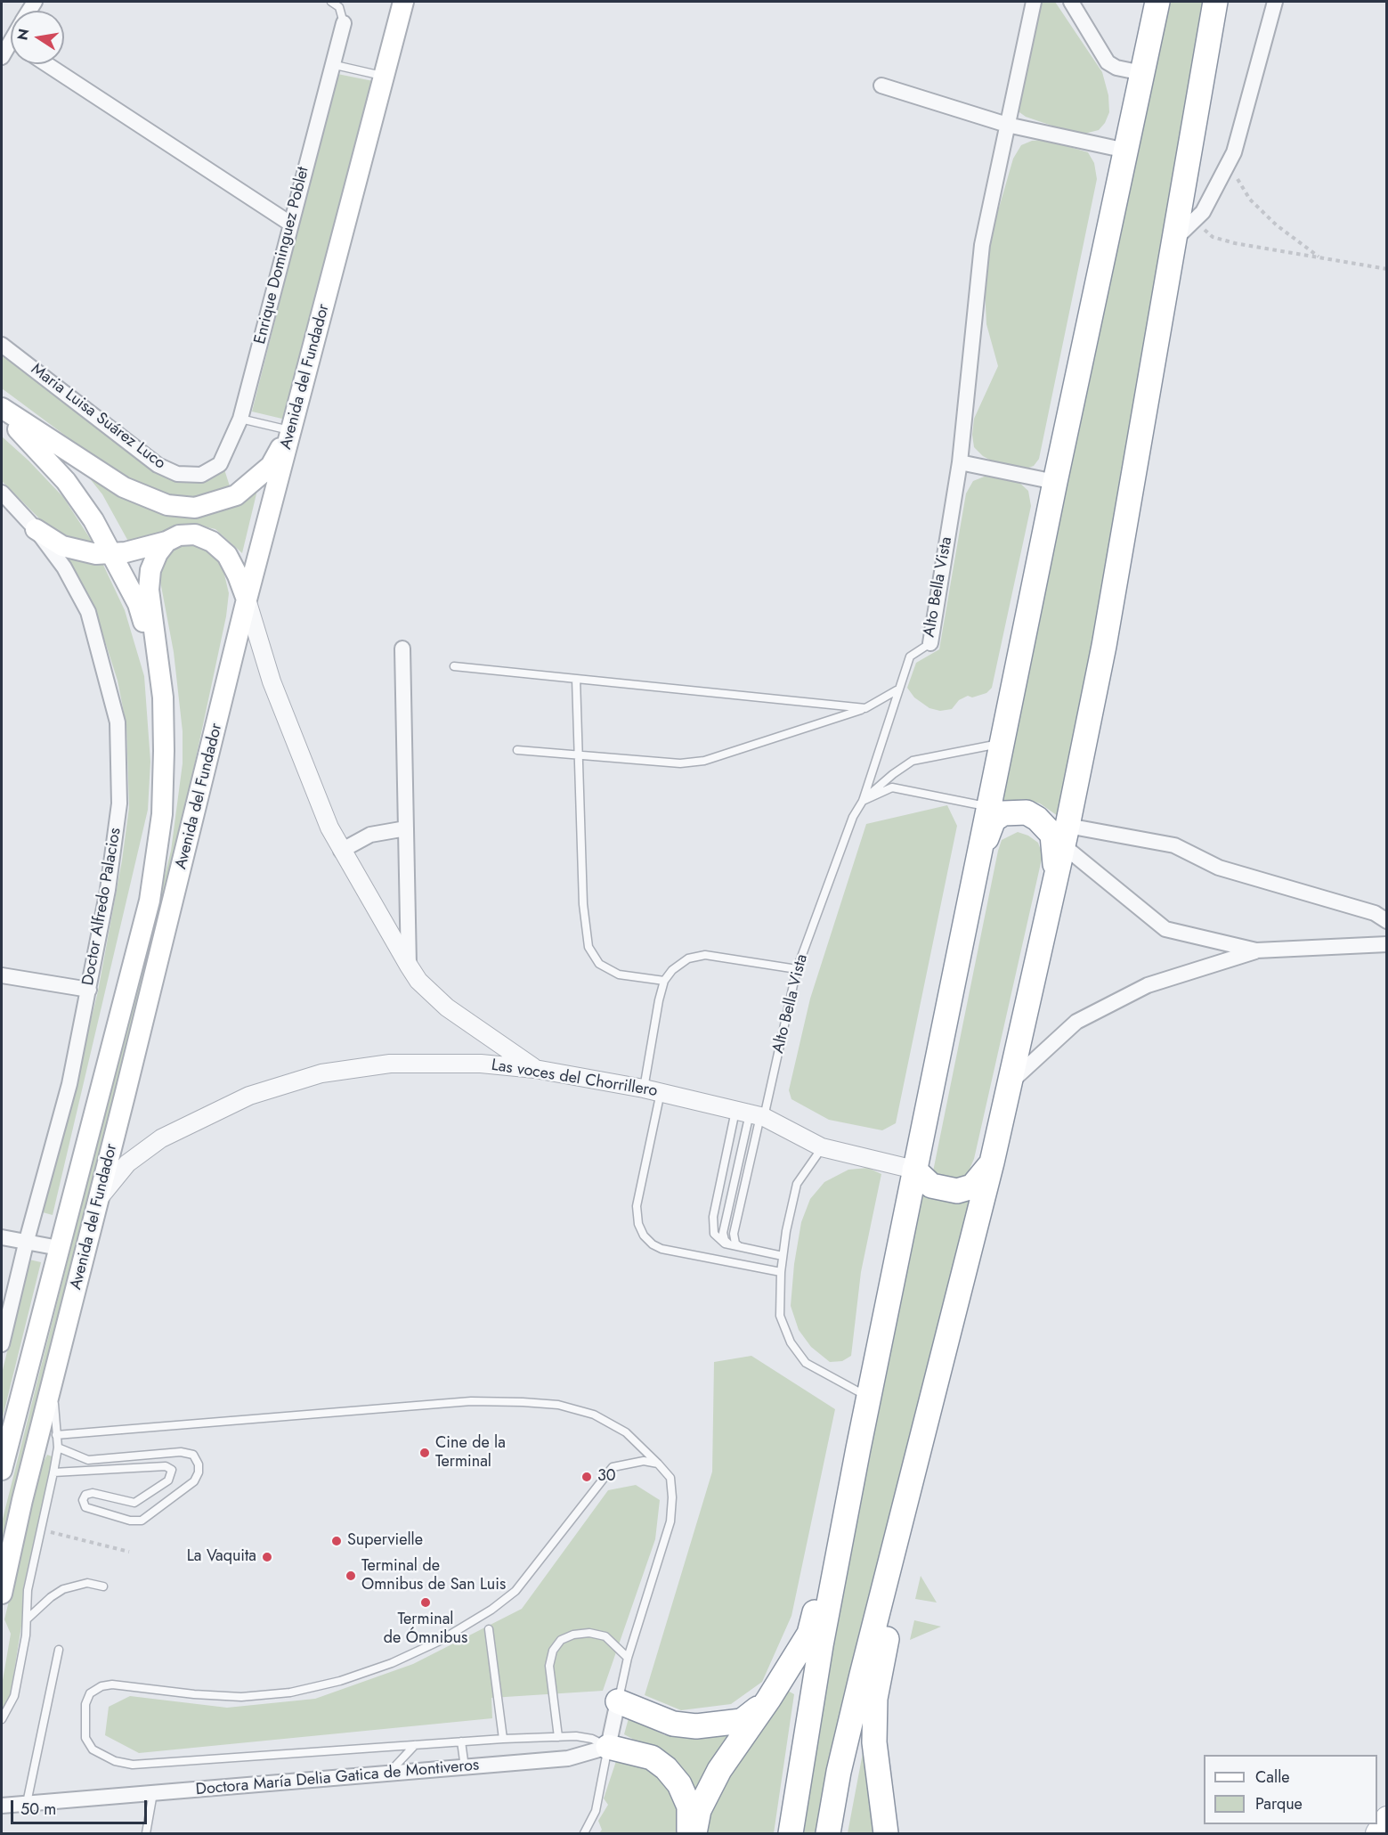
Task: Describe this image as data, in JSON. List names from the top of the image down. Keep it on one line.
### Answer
{"streets":{"main road":["Avenida del Fundador"],"street":["Enrique Dominguez Poblet","Maria Luisa Suárez Luco","Alto Bella Vista","Doctor Alfredo Palacios","Las voces del Chorrillero","Doctora María Delia Gatica de Montiveros"]},"crossings":[["Enrique Dominguez Poblet","Maria Luisa Suárez Luco"],["Avenida del Fundador","Las voces del Chorrillero"],["Alto Bella Vista","Las voces del Chorrillero"]],"places":["Cine de la Terminal","30","Supervielle","La Vaquita","Terminal de Omnibus de San Luis","Terminal de Ómnibus"],"legend":["Calle","Parque"],"scale_bar":"50 m","north":"left"}
